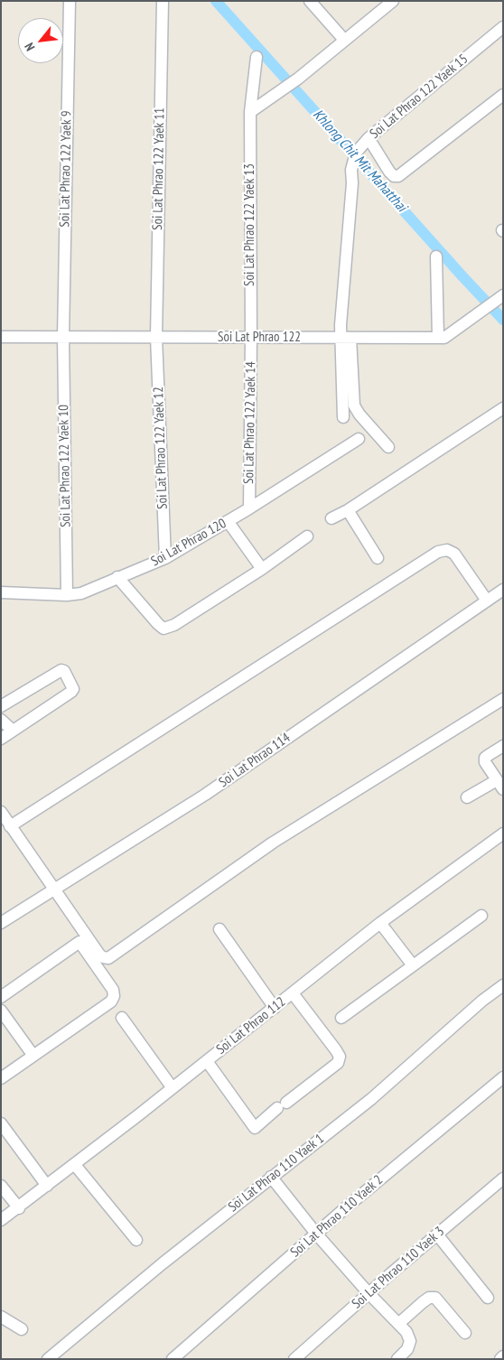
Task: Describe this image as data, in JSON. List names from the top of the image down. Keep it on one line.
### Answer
{"streets":{"street":["Soi Lat Phrao 122 Yaek 15","Soi Lat Phrao 122 Yaek 9","Soi Lat Phrao 122 Yaek 11","Soi Lat Phrao 122 Yaek 13","Soi Lat Phrao 122","Soi Lat Phrao 122 Yaek 14","Soi Lat Phrao 122 Yaek 12","Soi Lat Phrao 122 Yaek 10","Soi Lat Phrao 120","Soi Lat Phrao 114","Soi Lat Phrao 112","Soi Lat Phrao 110 Yaek 1","Soi Lat Phrao 110 Yaek 2","Soi Lat Phrao 110 Yaek 3"]},"crossings":[["Soi Lat Phrao 122 Yaek 15","Soi Lat Phrao 122"],["Soi Lat Phrao 122 Yaek 9","Soi Lat Phrao 122"],["Soi Lat Phrao 122 Yaek 9","Soi Lat Phrao 122 Yaek 10"],["Soi Lat Phrao 122 Yaek 11","Soi Lat Phrao 122"],["Soi Lat Phrao 122 Yaek 11","Soi Lat Phrao 122 Yaek 12"],["Soi Lat Phrao 122 Yaek 13","Soi Lat Phrao 122"],["Soi Lat Phrao 122 Yaek 13","Soi Lat Phrao 122 Yaek 14"],["Soi Lat Phrao 122","Soi Lat Phrao 122 Yaek 14"],["Soi Lat Phrao 122","Soi Lat Phrao 122 Yaek 12"],["Soi Lat Phrao 122","Soi Lat Phrao 122 Yaek 10"],["Soi Lat Phrao 122 Yaek 14","Soi Lat Phrao 120"],["Soi Lat Phrao 122 Yaek 12","Soi Lat Phrao 120"],["Soi Lat Phrao 122 Yaek 10","Soi Lat Phrao 120"]],"water":["Khlong Chit Mit Mahatthai"],"north":"bottom left"}
